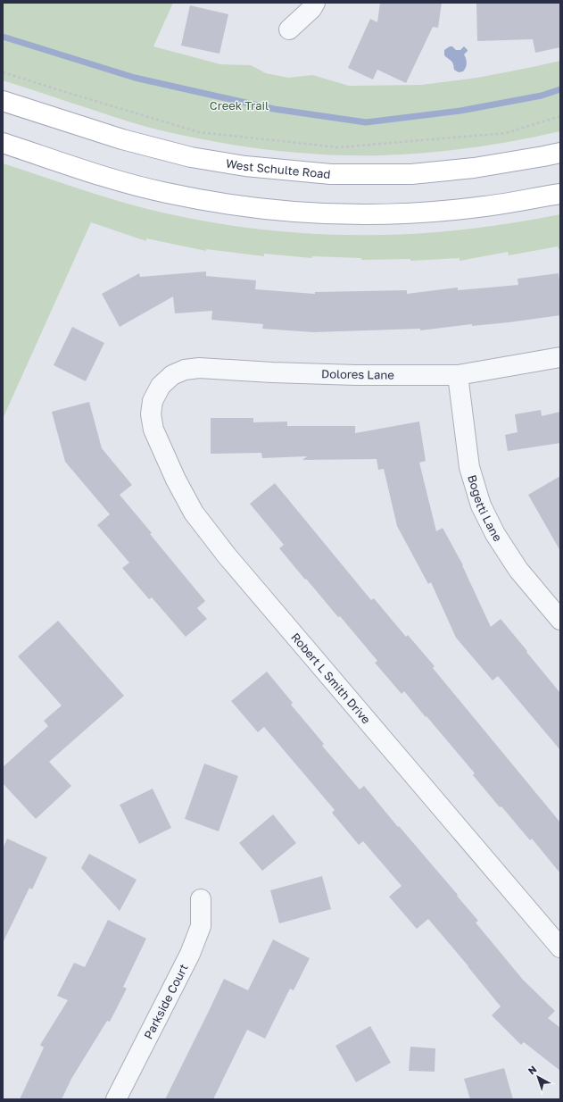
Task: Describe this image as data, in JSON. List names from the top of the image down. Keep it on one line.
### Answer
{"streets":{"main road":["West Schulte Road"],"street":["Dolores Lane","Bogetti Lane","Robert L Smith Drive","Parkside Court"]},"crossings":[["Dolores Lane","Bogetti Lane"],["Dolores Lane","Robert L Smith Drive"]],"parks":["Creek Trail"],"north":"top left"}
